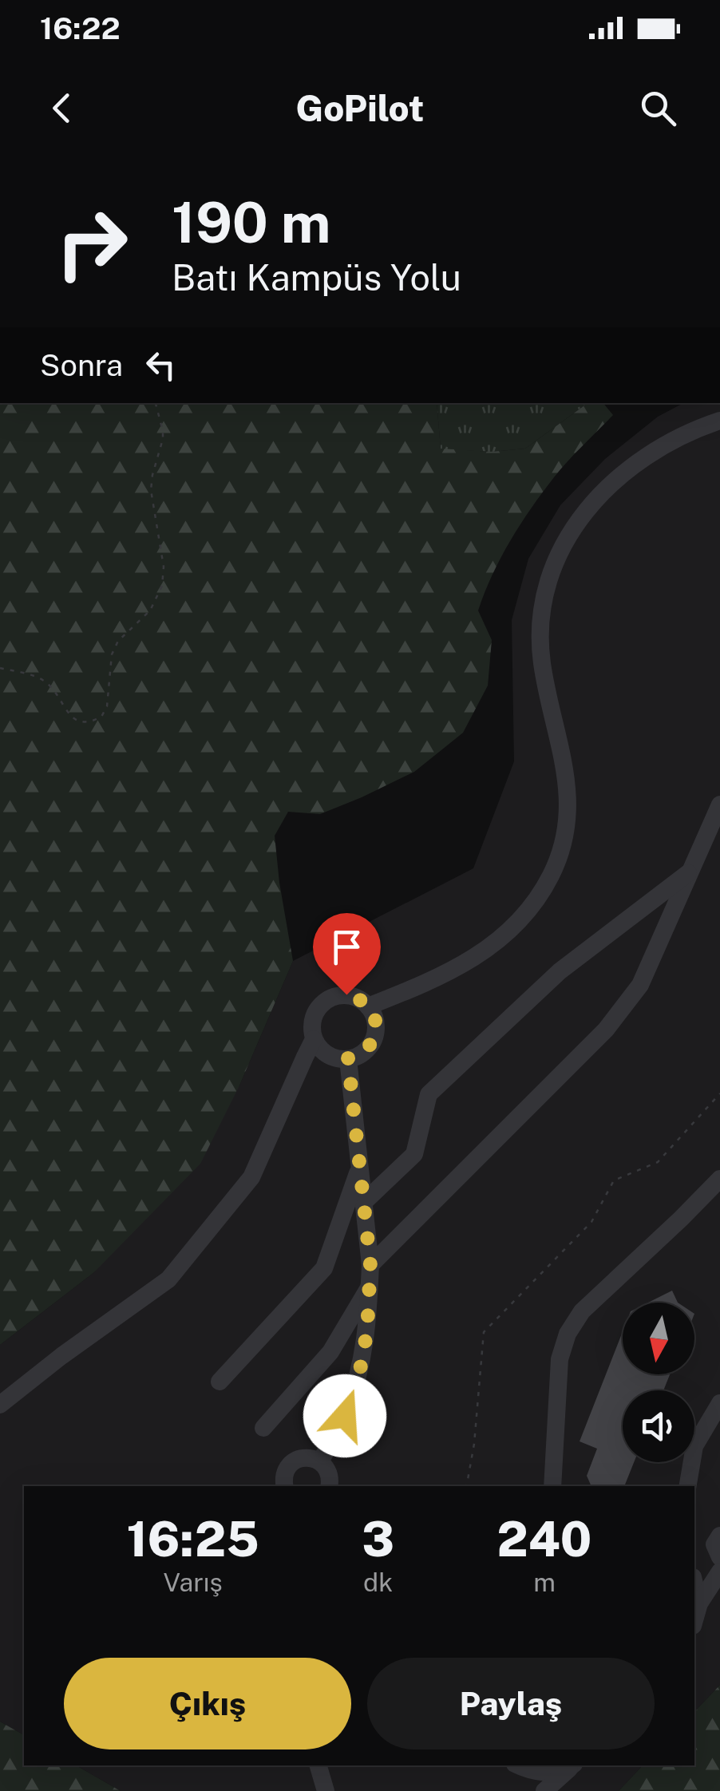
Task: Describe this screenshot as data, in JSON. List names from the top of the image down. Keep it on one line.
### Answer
{"north":"bottom","page":{"status":"16:22","header":"GoPilot","turn":["190 m","Batı Kampüs Yolu"],"then":"Sonra","eta":["16:25","Varış","3","dk","240","m"],"buttons":["Çıkış","Paylaş"]}}
